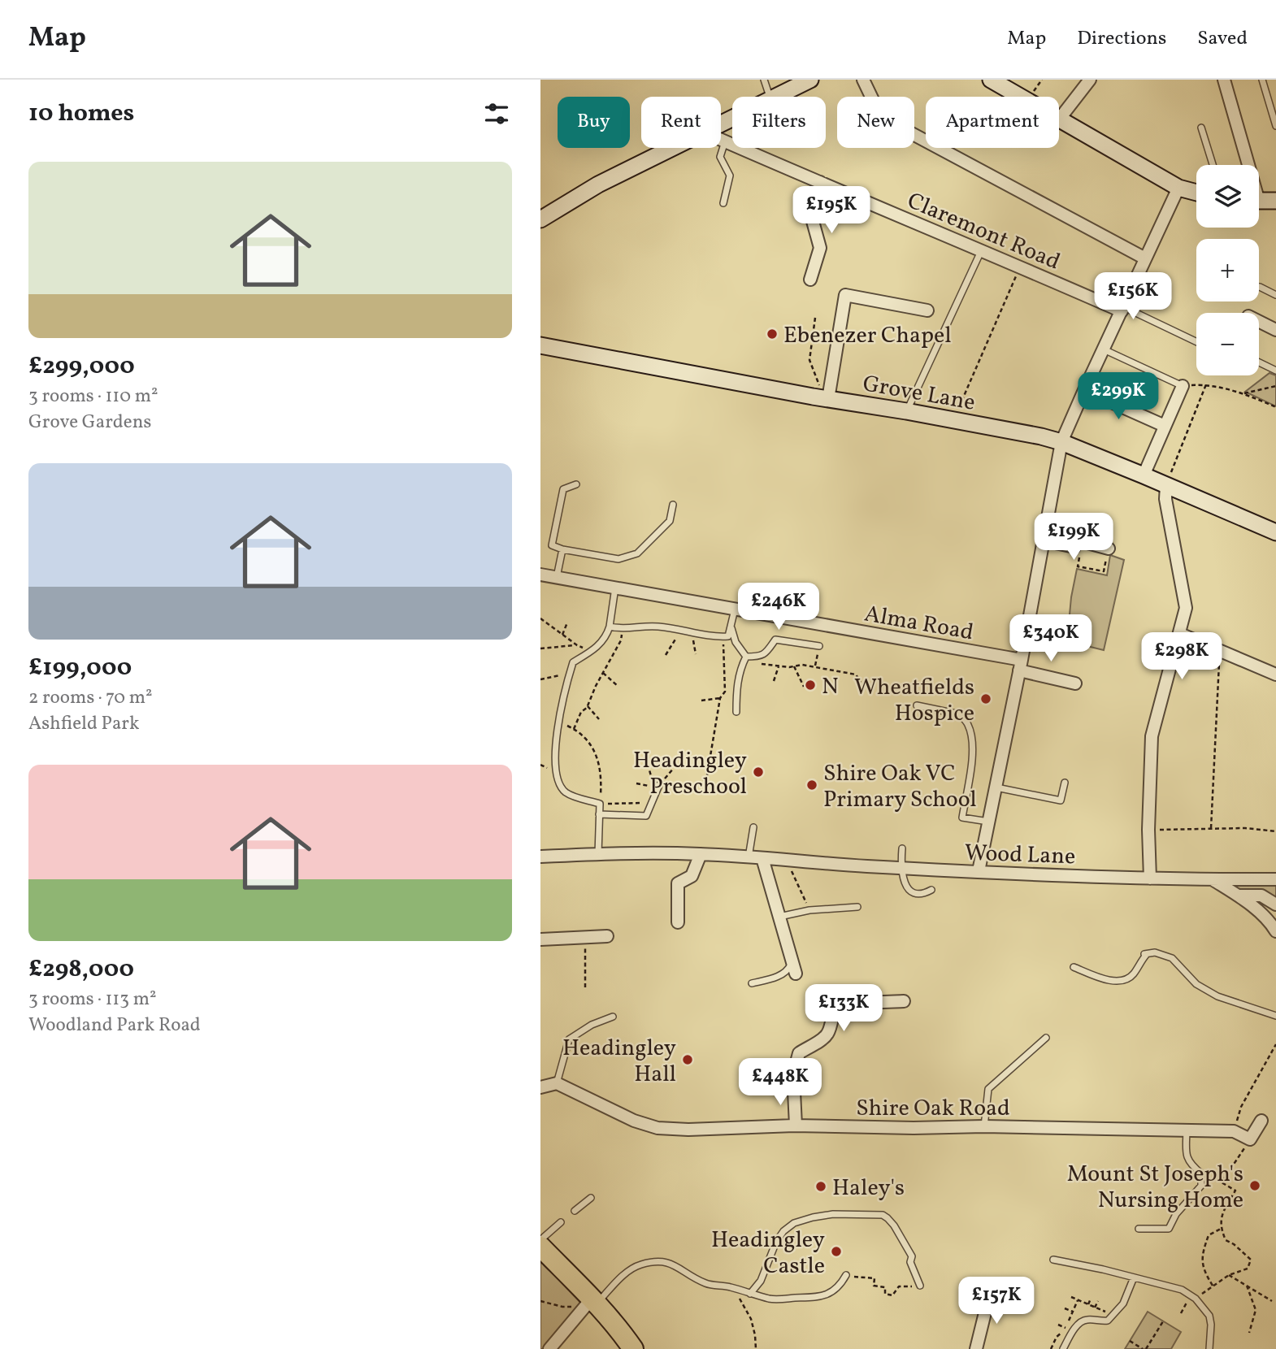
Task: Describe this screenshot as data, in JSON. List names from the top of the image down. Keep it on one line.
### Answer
{"streets":{"main road":["Grove Lane"],"street":["Claremont Road","Alma Road","Wood Lane","Shire Oak Road"]},"places":["Ebenezer Chapel","N","Wheatfields Hospice","Headingley Preschool","Shire Oak VC Primary School","Headingley Hall","Mount St Joseph's Nursing Home","Haley's","Headingley Castle"],"page":{"header":"Map","nav":["Map","Directions","Saved"],"heading":"10 homes","chip":["Buy","Rent","Filters","New","Apartment"],"list":[{"name":"£299,000","note":"3 rooms · 110 m² · Grove Gardens"},{"name":"£199,000","note":"2 rooms · 70 m² · Ashfield Park"},{"name":"£298,000","note":"3 rooms · 113 m² · Woodland Park Road"}],"map_buttons":["+","−"],"price":["£195K","£156K","£299K","£199K","£246K","£340K","£298K","£133K","£448K","£157K"]}}
